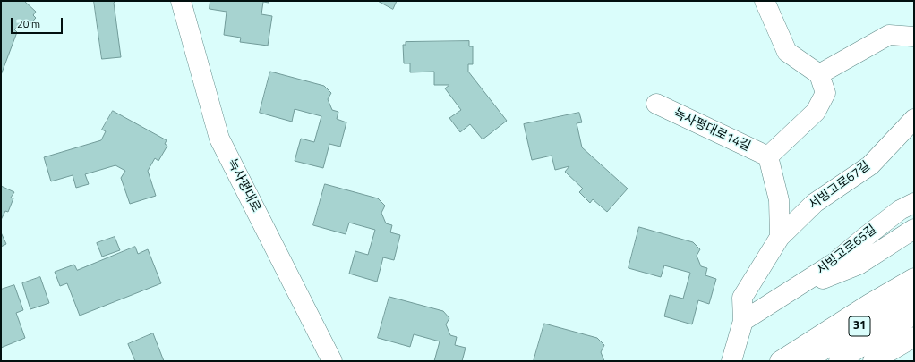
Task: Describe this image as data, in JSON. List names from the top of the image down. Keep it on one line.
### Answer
{"streets":{"street":["녹사평대로14길","녹사평대로","서빙고로67길","서빙고로65길","31"]},"scale_bar":"20 m"}
